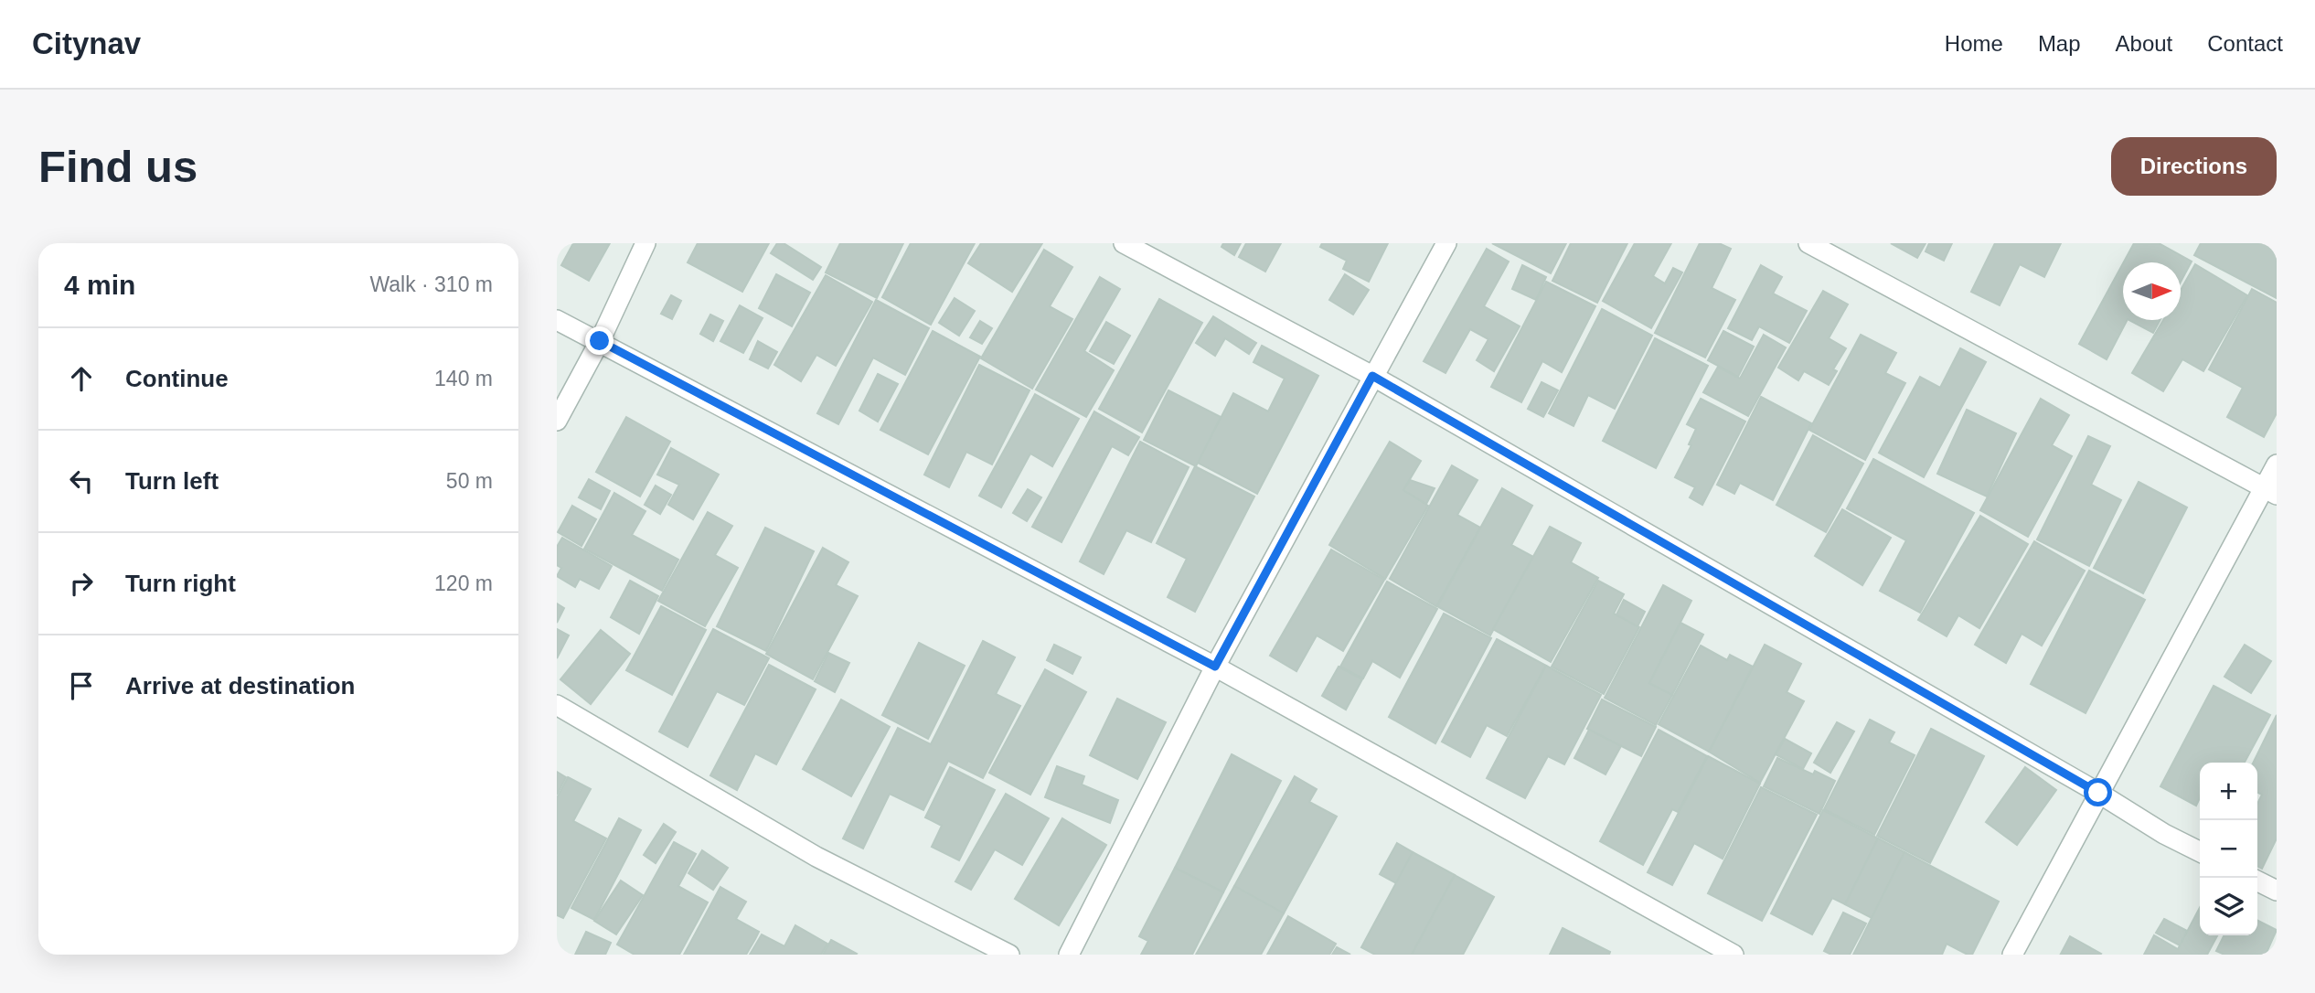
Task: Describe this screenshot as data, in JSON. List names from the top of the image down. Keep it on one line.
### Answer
{"north":"right","page":{"header":"Citynav","nav":["Home","Map","About","Contact"],"buttons":"Directions","title":"Find us","heading":["4 min","Walk · 310 m"],"list":[["Continue","140 m"],["Turn left","50 m"],["Turn right","120 m"],"Arrive at destination"],"map_buttons":["+","−"]}}
